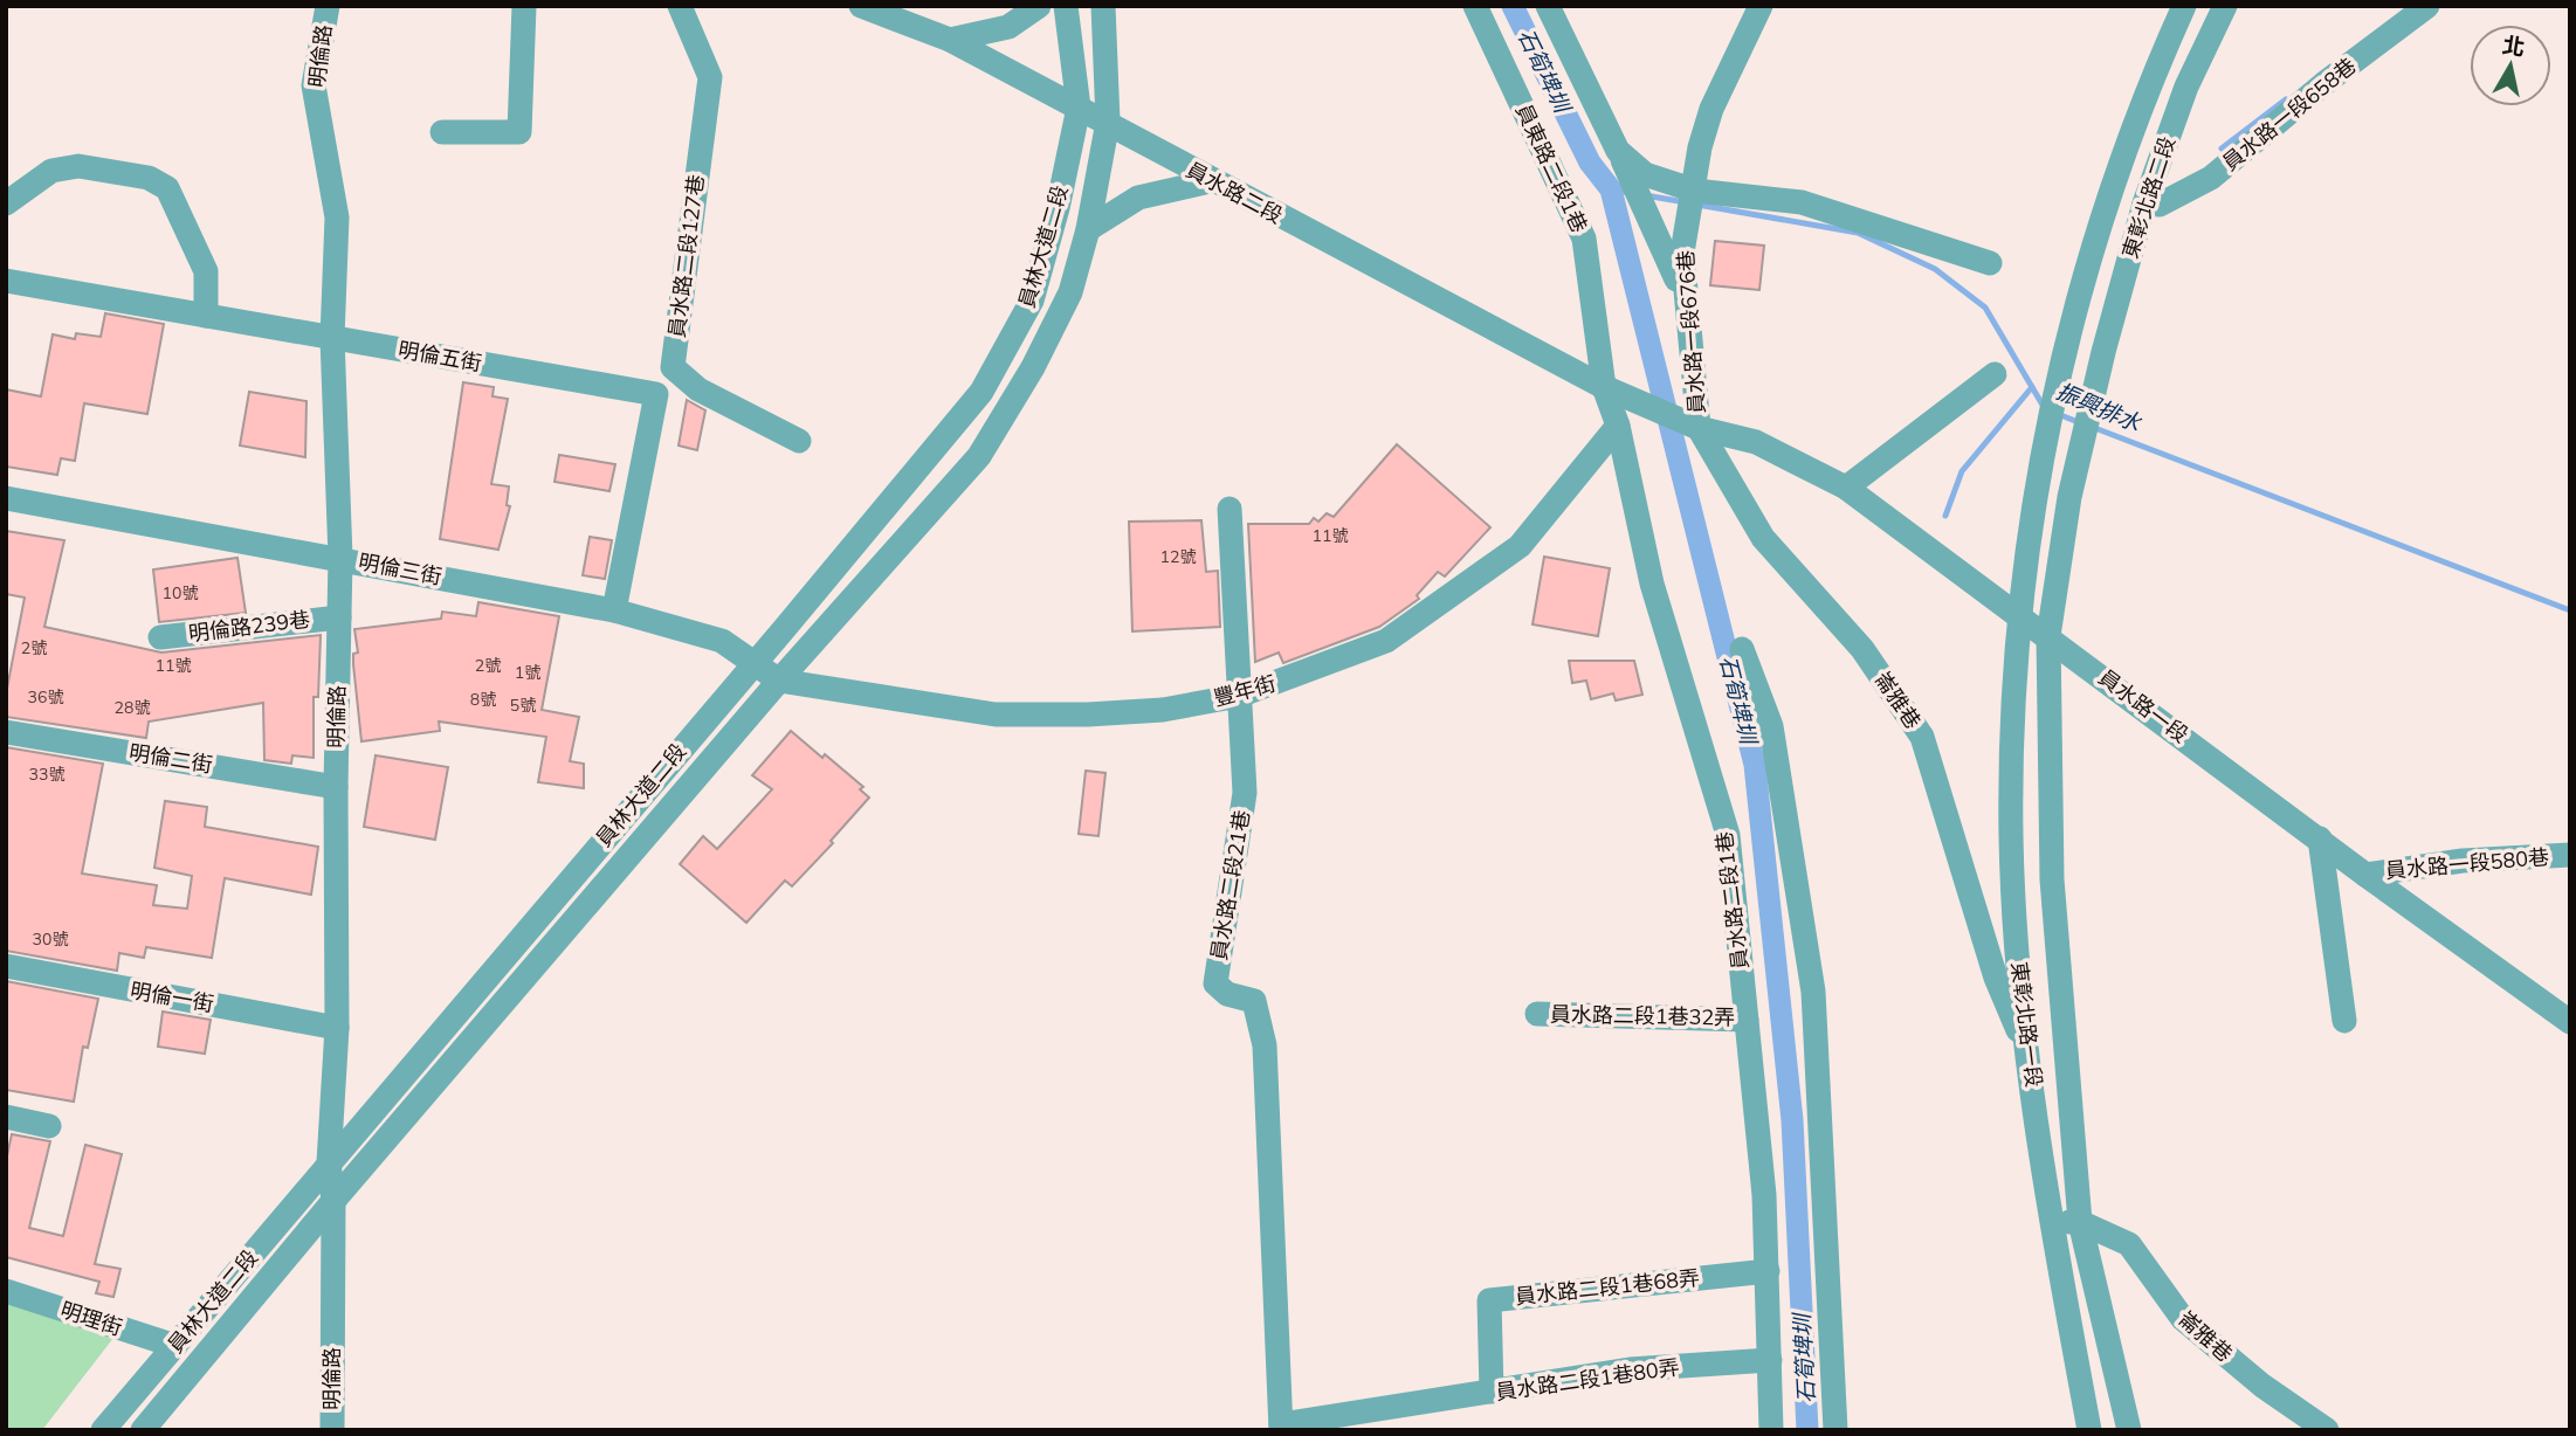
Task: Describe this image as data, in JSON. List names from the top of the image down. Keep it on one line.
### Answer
{"streets":{"street":["明倫路","員水路一段658巷","員東路二段1巷","員水路二段","東彰北路二段","員林大道二段","員水路二段127巷","員水路一段676巷","明倫五街","明倫三街","明倫路239巷","豐年街","崙雅巷","員水路一段","明倫二街","員水路一段580巷","員水路二段21巷","員水路二段1巷","明倫一街","員水路二段1巷32弄","東彰北路一段","員水路二段1巷68弄","明理街","員水路二段1巷80弄"]},"crossings":[["明倫路","員林大道二段"],["明倫路","明倫五街"],["明倫路","明倫三街"],["明倫路","明倫路239巷"],["明倫路","明倫二街"],["明倫路","明倫一街"],["員水路一段658巷","東彰北路二段"],["員東路二段1巷","員水路二段"],["員東路二段1巷","員水路二段1巷"],["員水路二段","員林大道二段"],["員水路二段","員水路一段676巷"],["員水路二段","崙雅巷"],["員水路二段","員水路一段"],["員水路二段","員水路二段1巷"],["東彰北路二段","員水路一段"],["東彰北路二段","東彰北路一段"],["員林大道二段","明倫三街"],["員林大道二段","豐年街"],["員林大道二段","明理街"],["員水路一段676巷","崙雅巷"],["員水路一段676巷","員水路一段"],["明倫三街","豐年街"],["豐年街","員水路二段21巷"],["豐年街","員水路二段1巷"],["崙雅巷","員水路一段"],["崙雅巷","東彰北路一段"],["員水路一段","員水路一段580巷"],["員水路一段","東彰北路一段"],["員水路二段21巷","員水路二段1巷80弄"],["員水路二段1巷","員水路二段1巷32弄"],["員水路二段1巷","員水路二段1巷68弄"],["員水路二段1巷","員水路二段1巷80弄"],["員水路二段1巷68弄","員水路二段1巷80弄"]],"water":["石筍埤圳","振興排水"],"house_numbers":["11號","12號","10號","2號","11號","2號","1號","36號","8號","5號","28號","33號","30號"],"north":"top"}
